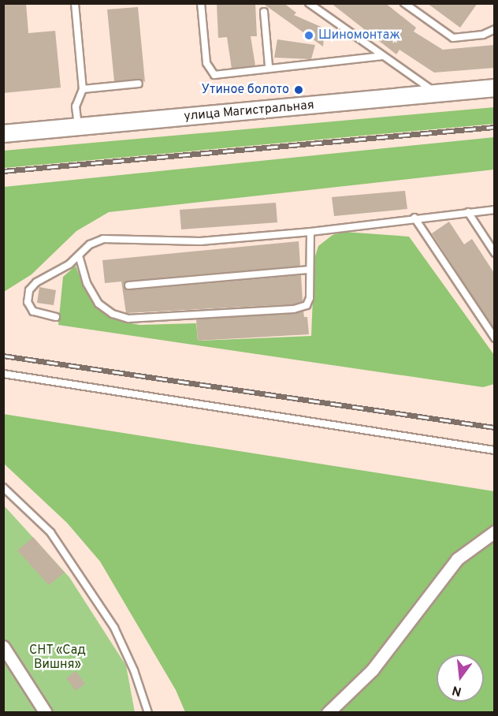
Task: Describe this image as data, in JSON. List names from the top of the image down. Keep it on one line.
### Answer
{"streets":{"main road":["улица Магистральная"]},"parks":["СНТ «Сад Вишня»"],"places":["Шиномонтаж","Утиное болото"],"north":"bottom"}
